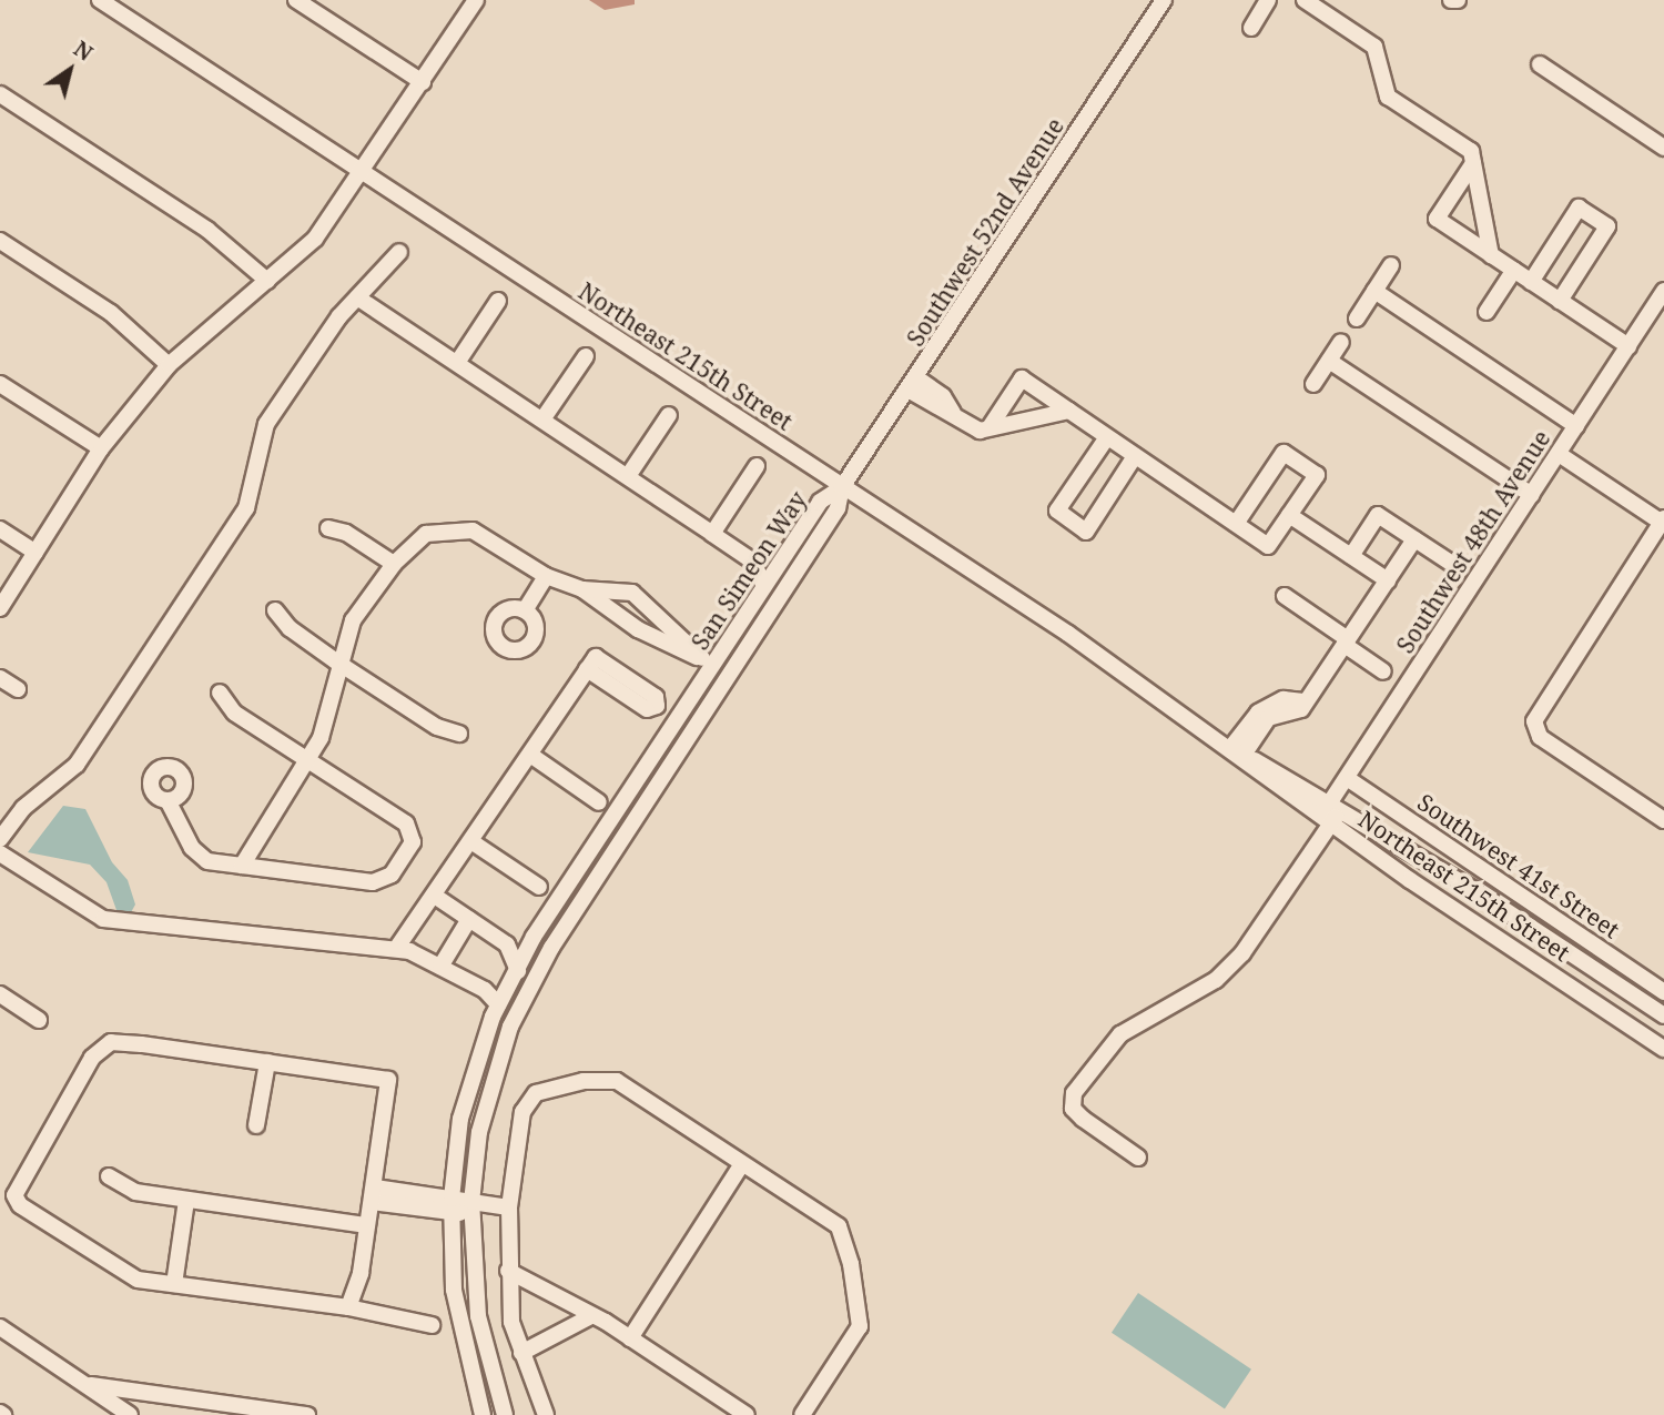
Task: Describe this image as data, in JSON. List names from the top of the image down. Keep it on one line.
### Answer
{"streets":{"street":["Southwest 52nd Avenue","Northeast 215th Street","Southwest 48th Avenue","San Simeon Way","Southwest 41st Street"]},"crossings":[["Southwest 52nd Avenue","Northeast 215th Street"],["Southwest 52nd Avenue","San Simeon Way"],["Northeast 215th Street","Southwest 48th Avenue"],["Northeast 215th Street","San Simeon Way"],["Southwest 48th Avenue","Southwest 41st Street"]],"north":"top right"}
